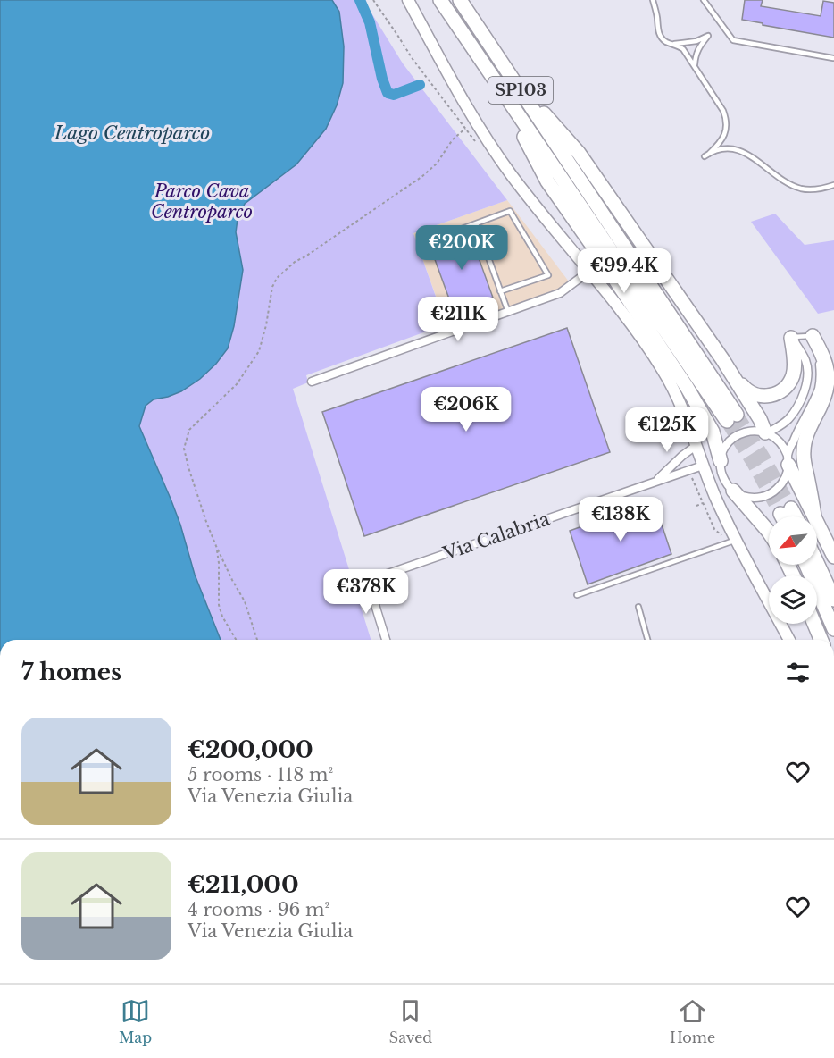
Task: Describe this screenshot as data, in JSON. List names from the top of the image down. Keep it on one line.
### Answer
{"streets":{"highway":["SP103"],"street":["Via Calabria"]},"water":["Lago Centroparco"],"parks":["Parco Cava Centroparco"],"north":"bottom left","page":{"price":["€200K","€99.4K","€211K","€206K","€125K","€138K","€378K"],"heading":"7 homes","list":[{"name":"€200,000","note":"5 rooms · 118 m² · Via Venezia Giulia"},{"name":"€211,000","note":"4 rooms · 96 m² · Via Venezia Giulia"}],"tabs":["Map","Saved","Home"]}}
